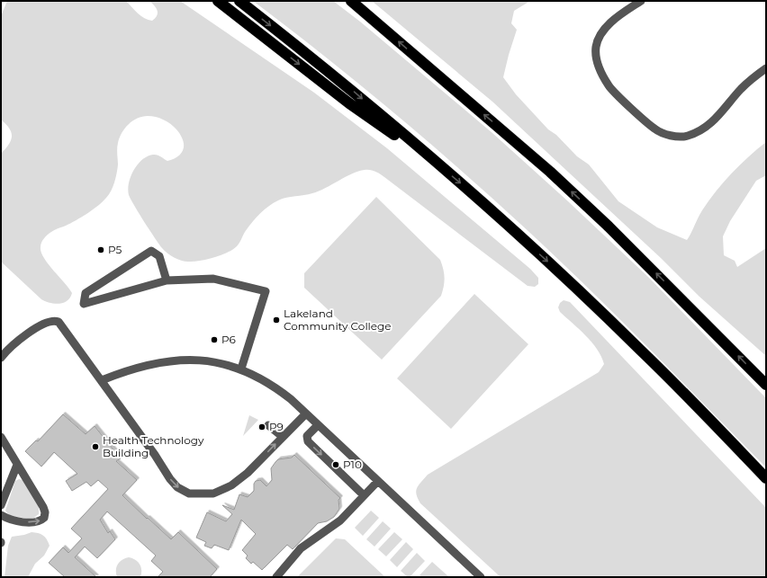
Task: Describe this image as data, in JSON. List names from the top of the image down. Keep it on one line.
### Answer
{"places":["P5","Lakeland Community College","P6","P9","Health Technology Building","P10"]}
